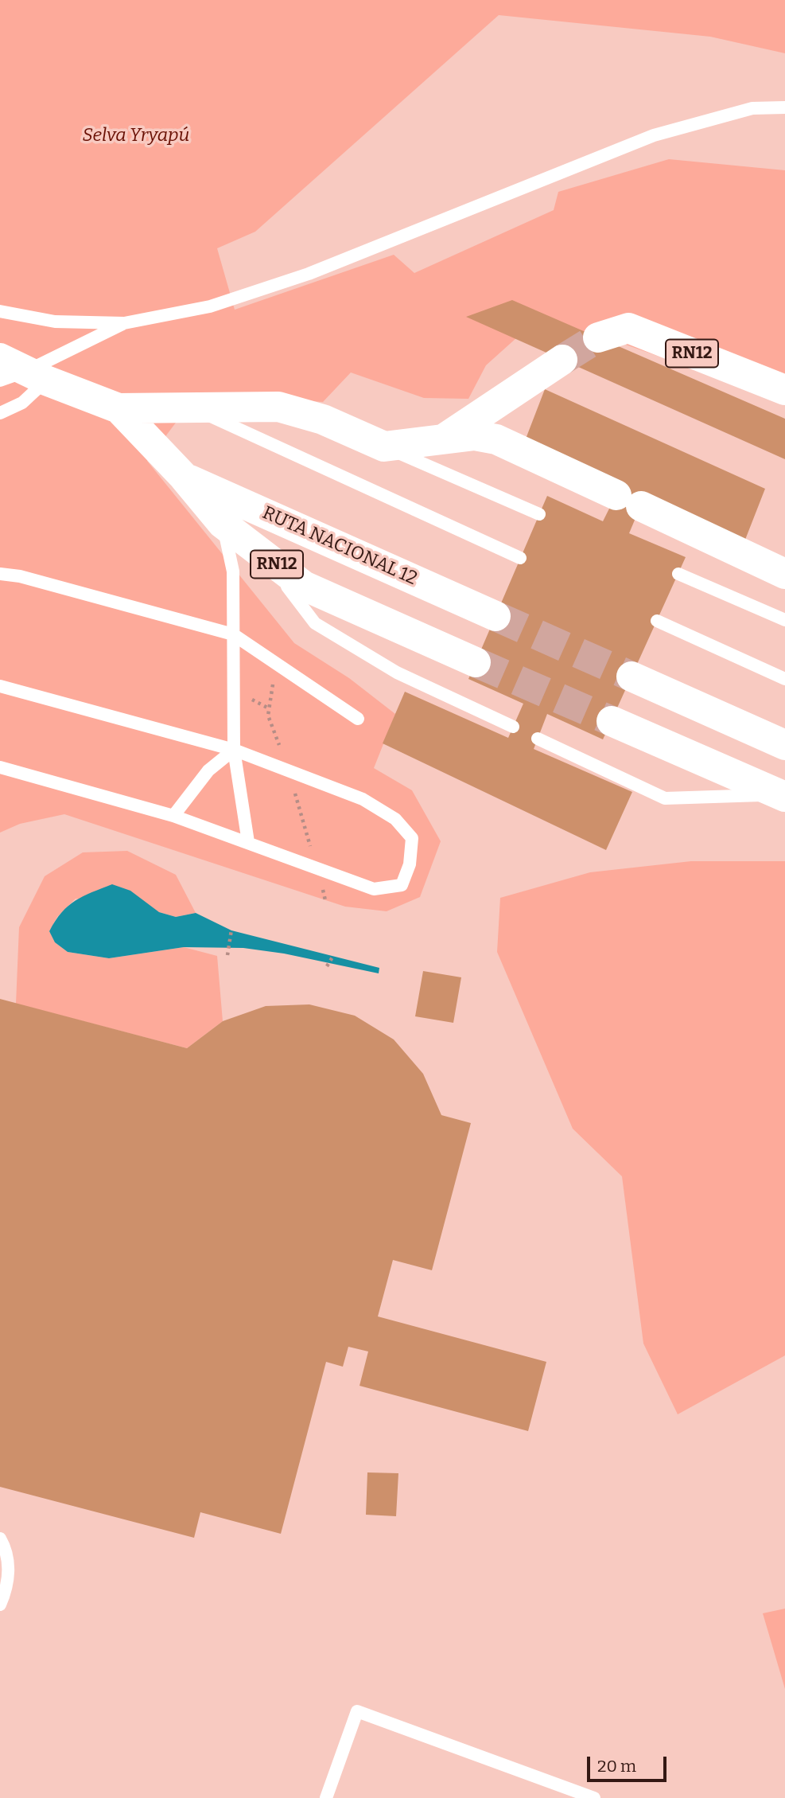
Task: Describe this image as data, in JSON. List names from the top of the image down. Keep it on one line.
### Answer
{"streets":{"highway":["RN12","RUTA NACIONAL 12"]},"parks":["Selva Yryapú"],"scale_bar":"20 m"}
